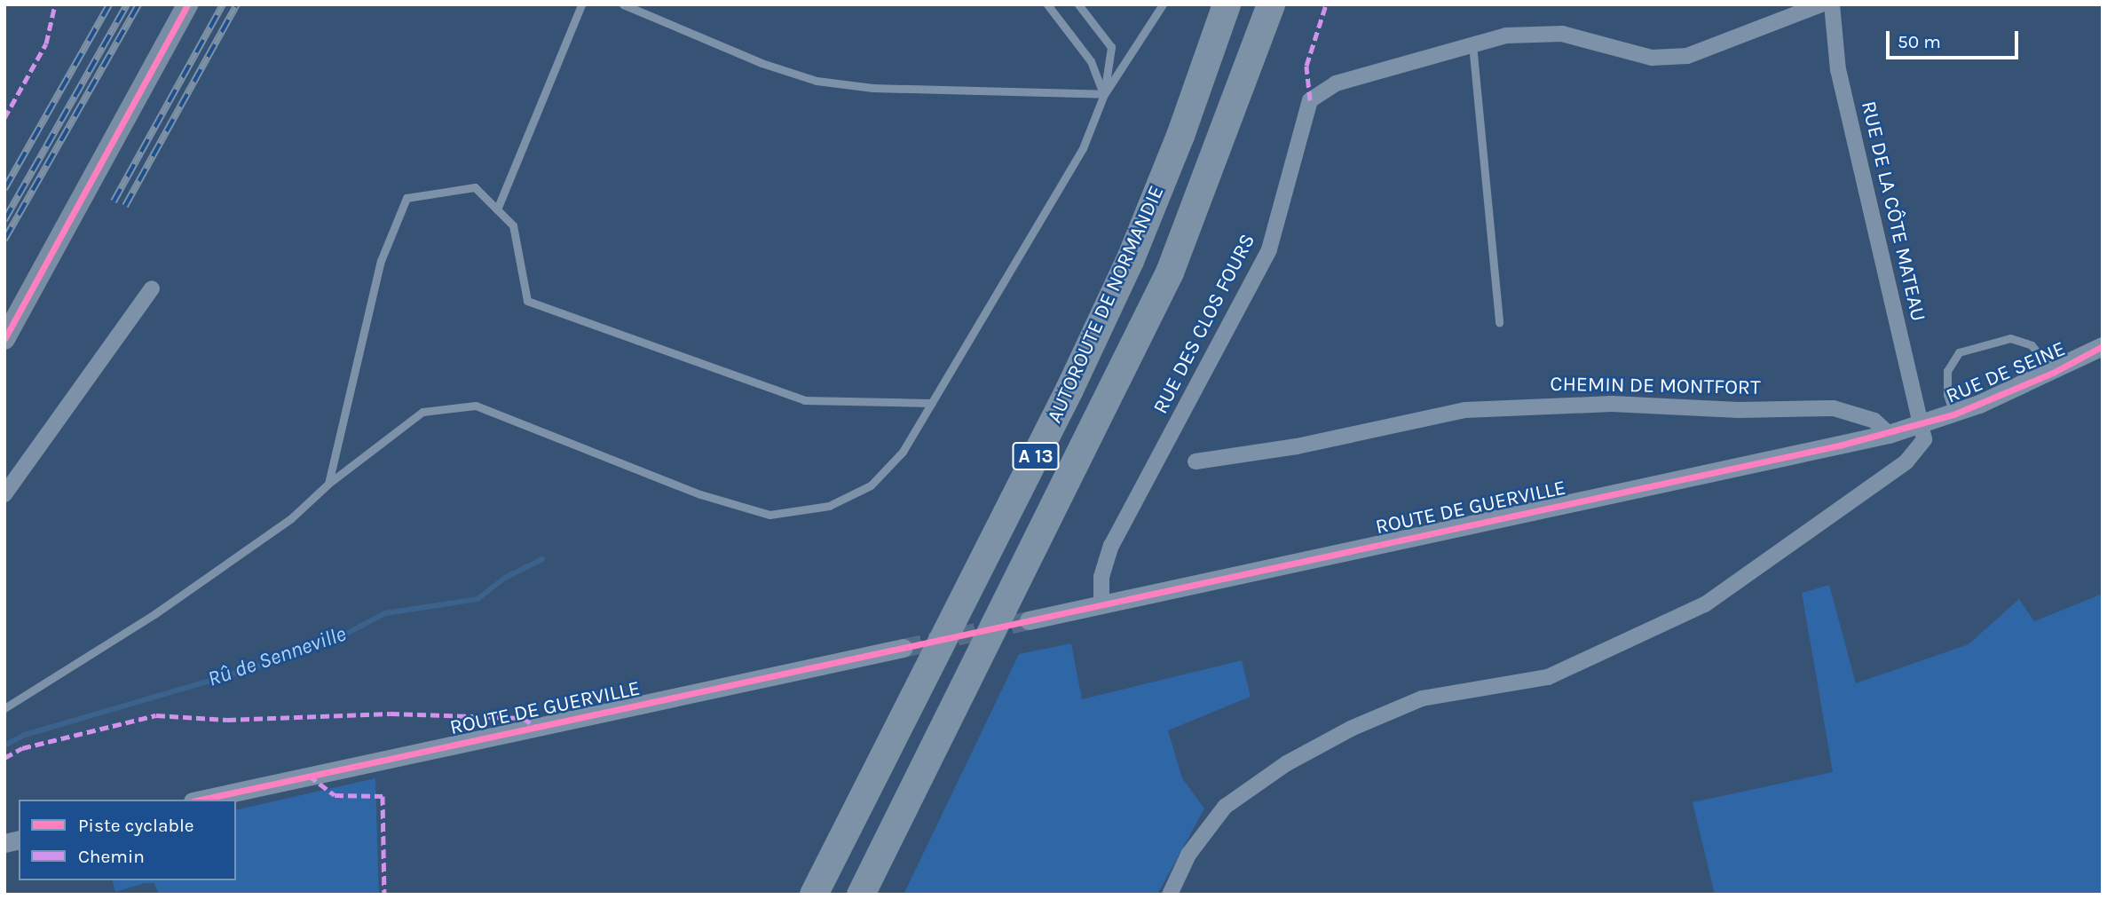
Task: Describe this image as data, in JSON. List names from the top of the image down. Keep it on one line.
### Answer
{"streets":{"highway":["AUTOROUTE DE NORMANDIE","A 13"],"street":["RUE DE LA CÔTE MATEAU","RUE DES CLOS FOURS","RUE DE SEINE","CHEMIN DE MONTFORT","ROUTE DE GUERVILLE"]},"crossings":[["RUE DE LA CÔTE MATEAU","RUE DE SEINE"],["RUE DE LA CÔTE MATEAU","ROUTE DE GUERVILLE"],["RUE DES CLOS FOURS","ROUTE DE GUERVILLE"],["RUE DE SEINE","ROUTE DE GUERVILLE"],["CHEMIN DE MONTFORT","ROUTE DE GUERVILLE"]],"water":["Rû de Senneville"],"legend":["Piste cyclable","Chemin"],"scale_bar":"50 m"}
